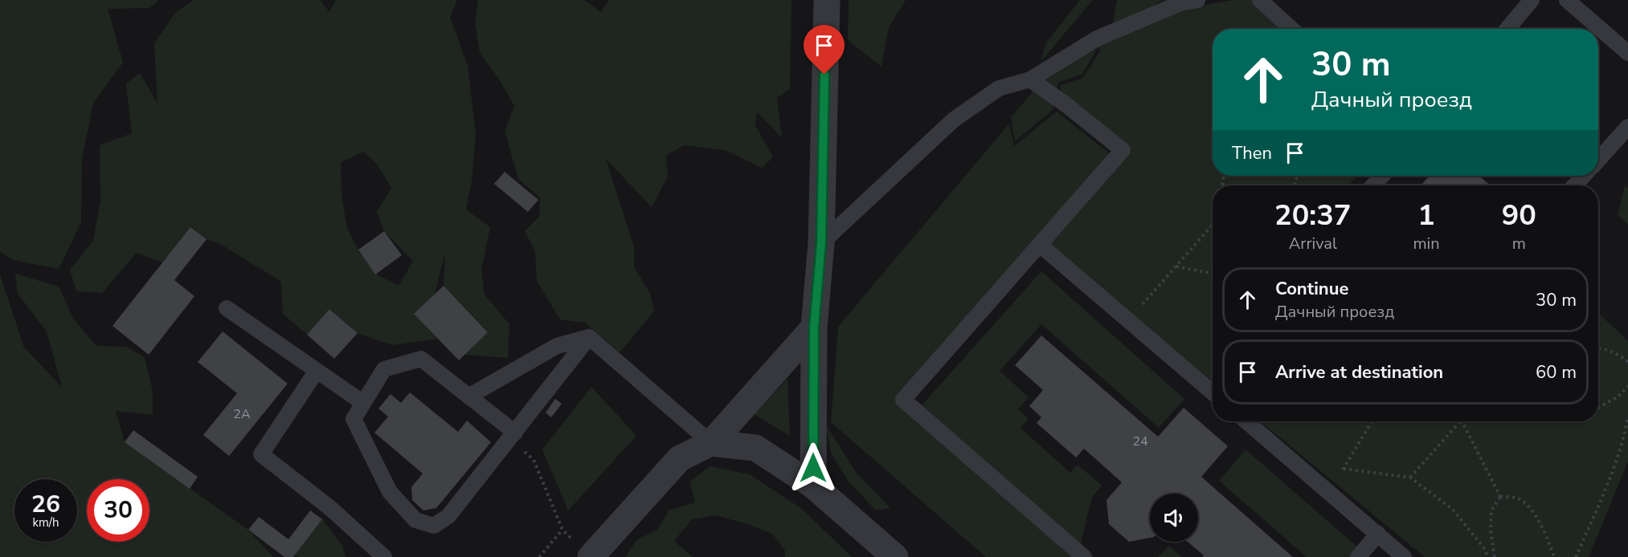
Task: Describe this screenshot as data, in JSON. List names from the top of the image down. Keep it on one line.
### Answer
{"house_numbers":["2А","24"],"page":{"turn":["30 m","Дачный проезд"],"then":"Then","eta":["20:37","Arrival","1","min","90","m"],"list":[{"name":"Continue","note":"Дачный проезд","value":"30 m"},{"name":"Arrive at destination","value":"60 m"}],"speed":"26 km/h","limit":"30"}}
